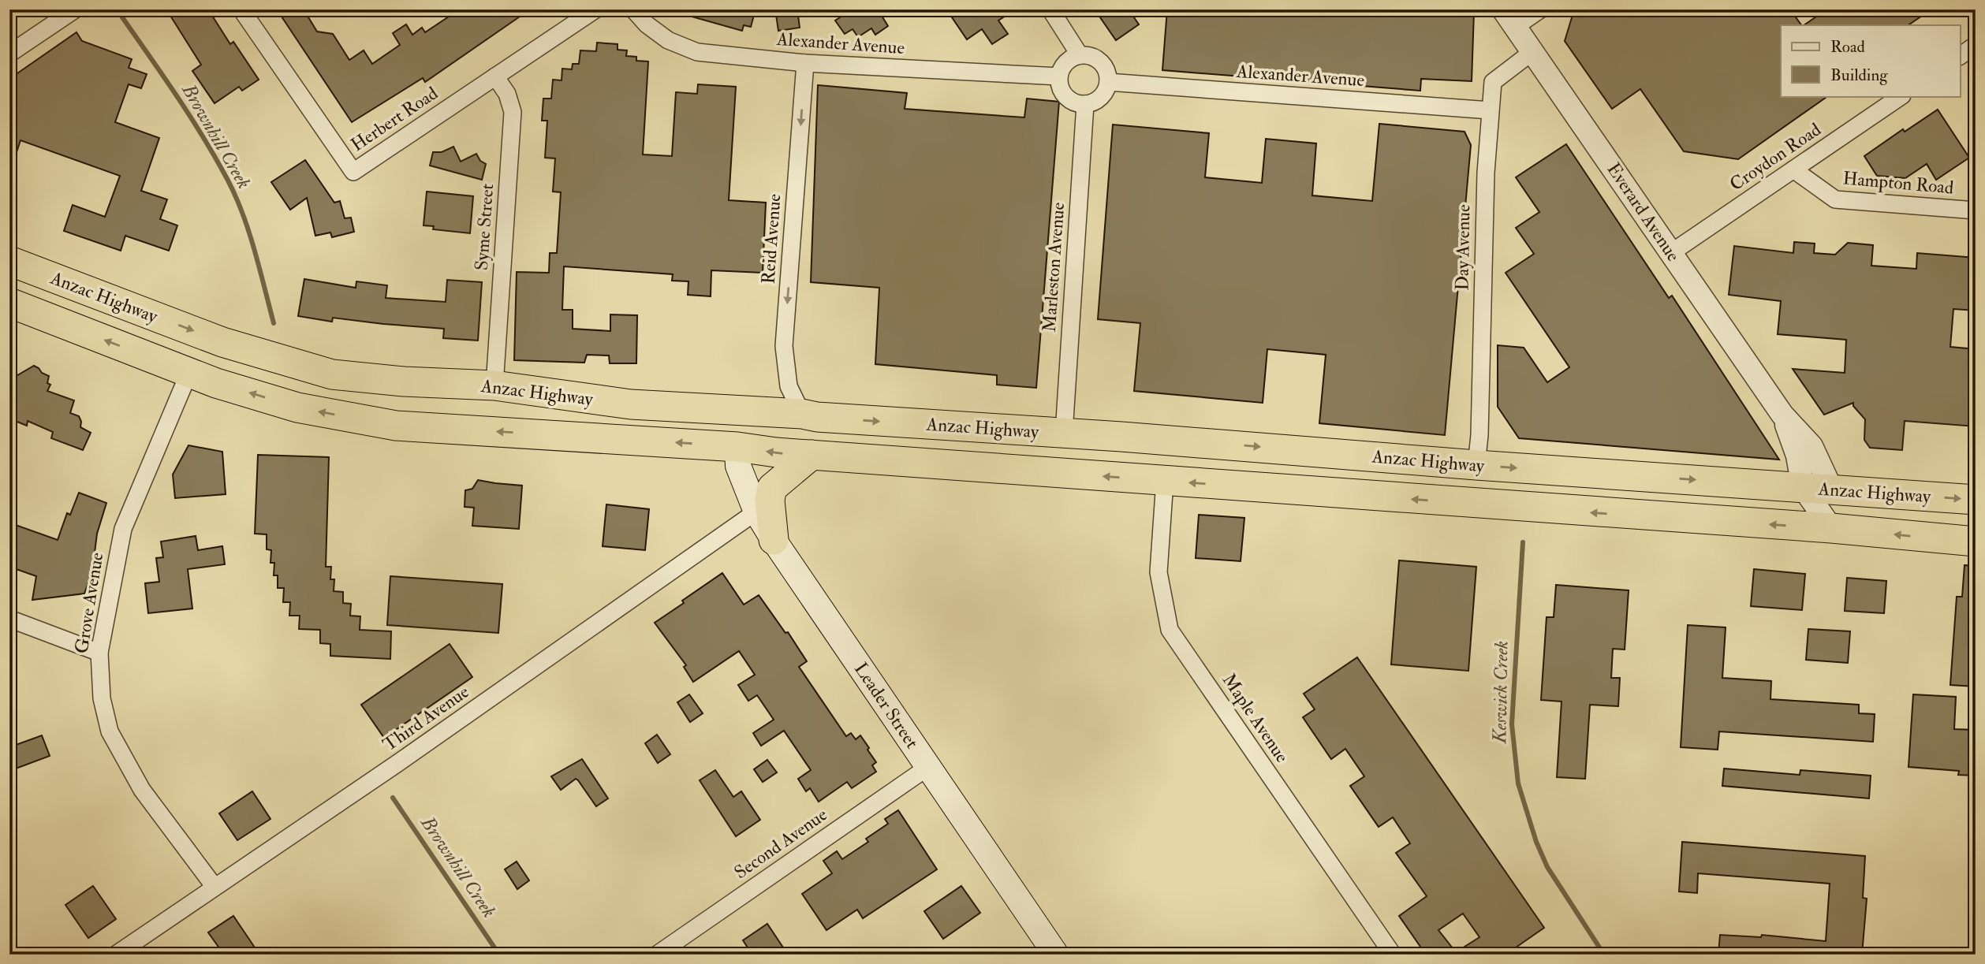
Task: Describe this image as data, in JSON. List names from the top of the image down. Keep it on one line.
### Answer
{"streets":{"highway":["Anzac Highway"],"main road":["Leader Street"],"street":["Alexander Avenue","Herbert Road","Croydon Road","Hampton Road","Everard Avenue","Syme Street","Reid Avenue","Day Avenue","Marleston Avenue","Grove Avenue","Third Avenue","Maple Avenue","Second Avenue"]},"crossings":[["Alexander Avenue","Reid Avenue"],["Alexander Avenue","Day Avenue"],["Alexander Avenue","Marleston Avenue"],["Herbert Road","Syme Street"],["Croydon Road","Hampton Road"],["Croydon Road","Everard Avenue"],["Everard Avenue","Day Avenue"],["Everard Avenue","Anzac Highway"],["Syme Street","Anzac Highway"],["Reid Avenue","Anzac Highway"],["Day Avenue","Anzac Highway"],["Marleston Avenue","Anzac Highway"],["Grove Avenue","Third Avenue"],["Leader Street","Third Avenue"],["Leader Street","Second Avenue"]],"one_way":["Reid Avenue"],"water":["Brownhill Creek","Keswick Creek"],"legend":["Road","Building"]}
